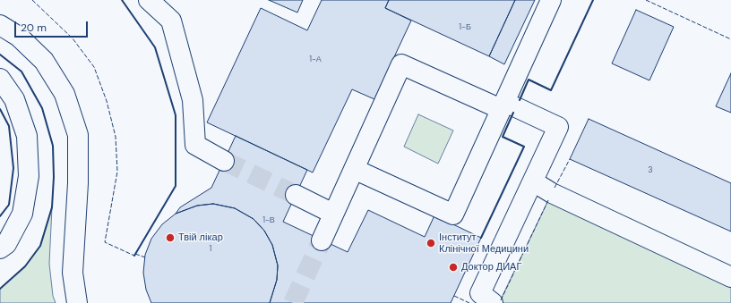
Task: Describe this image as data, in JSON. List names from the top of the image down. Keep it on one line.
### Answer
{"places":["Твій лікар","Інститут Клінічної Медицини","Доктор ДИАГ"],"house_numbers":["1-Б","1-А","3","1-В","1"],"scale_bar":"20 m"}
